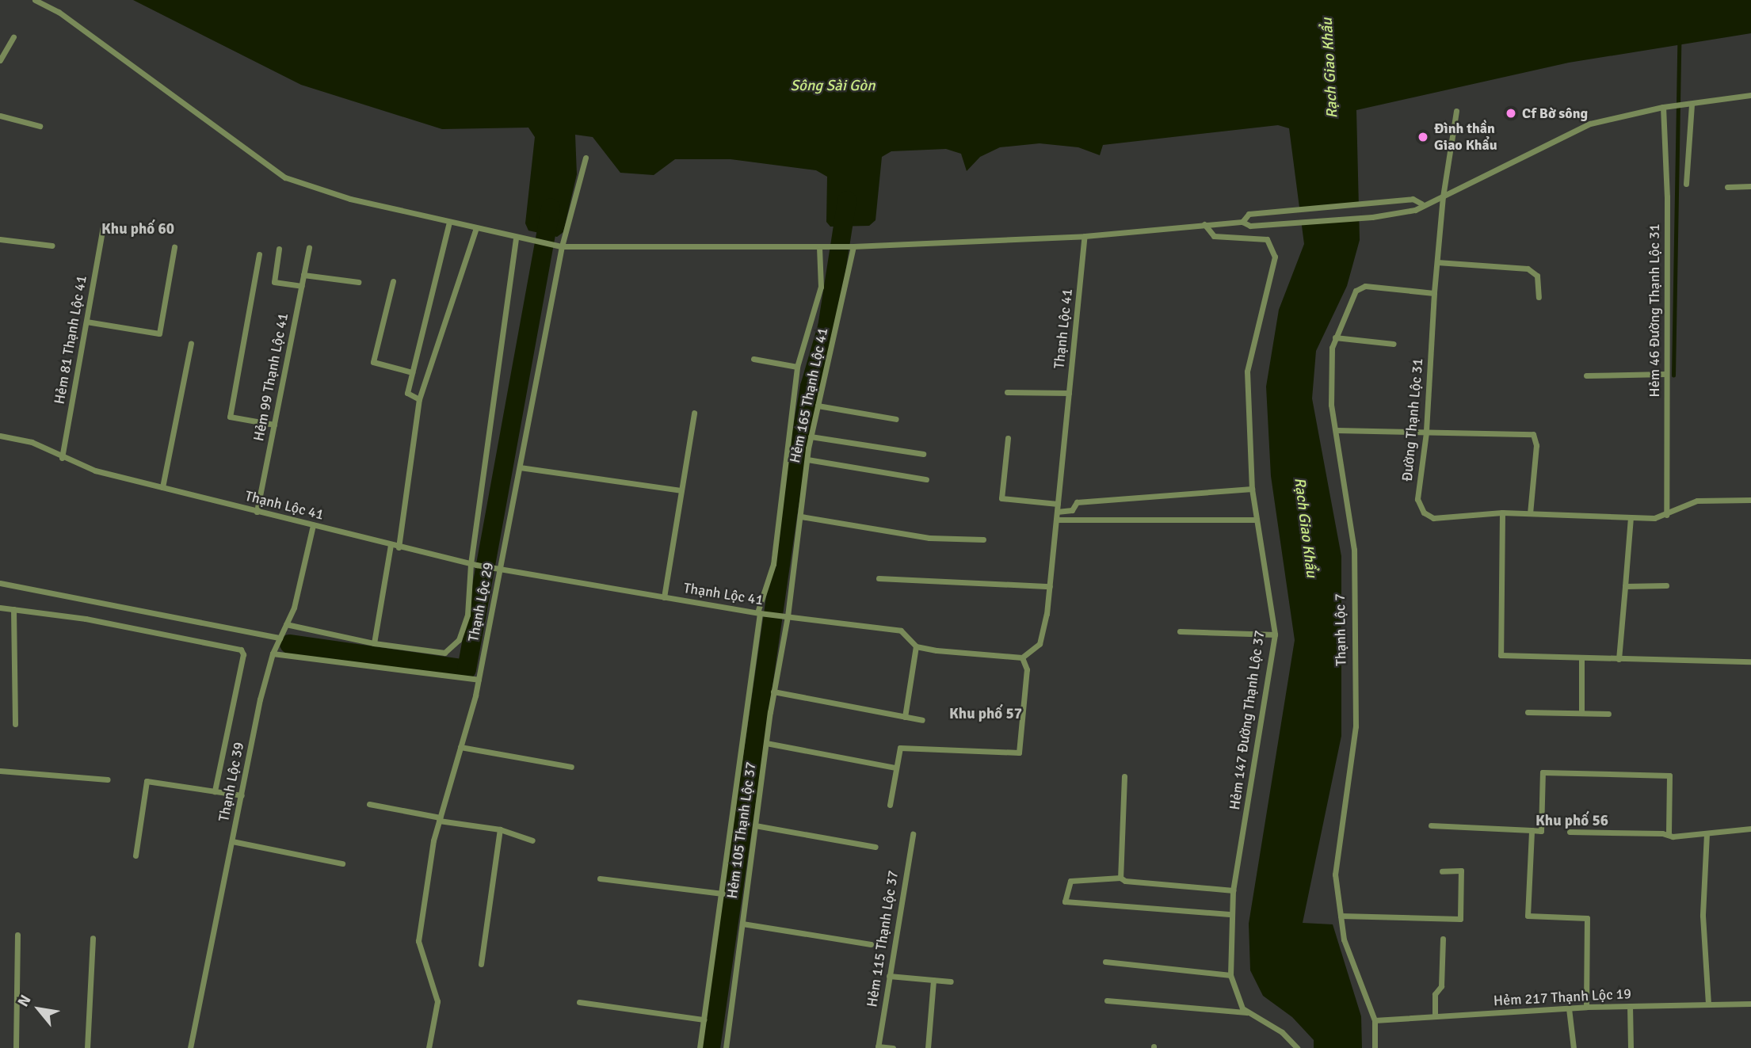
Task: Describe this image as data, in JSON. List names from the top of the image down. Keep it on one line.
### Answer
{"streets":{"street":["Hẻm 46 Đường Thạnh Lộc 31","Thạnh Lộc 41","Hẻm 81 Thạnh Lộc 41","Hẻm 99 Thạnh Lộc 41","Hẻm 165 Thạnh Lộc 41","Đường Thạnh Lộc 31","Thạnh Lộc 29","Thạnh Lộc 7","Hẻm 147 Đường Thạnh Lộc 37","Thạnh Lộc 39","Hẻm 105 Thạnh Lộc 37","Hẻm 115 Thạnh Lộc 37","Hẻm 217 Thạnh Lộc 19"]},"crossings":[["Hẻm 46 Đường Thạnh Lộc 31","Đường Thạnh Lộc 31"],["Thạnh Lộc 41","Hẻm 81 Thạnh Lộc 41"],["Thạnh Lộc 41","Hẻm 99 Thạnh Lộc 41"],["Thạnh Lộc 41","Hẻm 165 Thạnh Lộc 41"],["Thạnh Lộc 41","Thạnh Lộc 29"],["Thạnh Lộc 41","Thạnh Lộc 39"],["Thạnh Lộc 41","Hẻm 105 Thạnh Lộc 37"],["Hẻm 165 Thạnh Lộc 41","Hẻm 105 Thạnh Lộc 37"],["Đường Thạnh Lộc 31","Thạnh Lộc 7"],["Thạnh Lộc 7","Hẻm 217 Thạnh Lộc 19"]],"districts":["Khu phố 60","Khu phố 57","Khu phố 56"],"water":["Rạch Giao Khẩu","Sông Sài Gòn"],"places":["Cf Bờ sông","Đình thần Giao Khẩu"],"north":"top left"}
